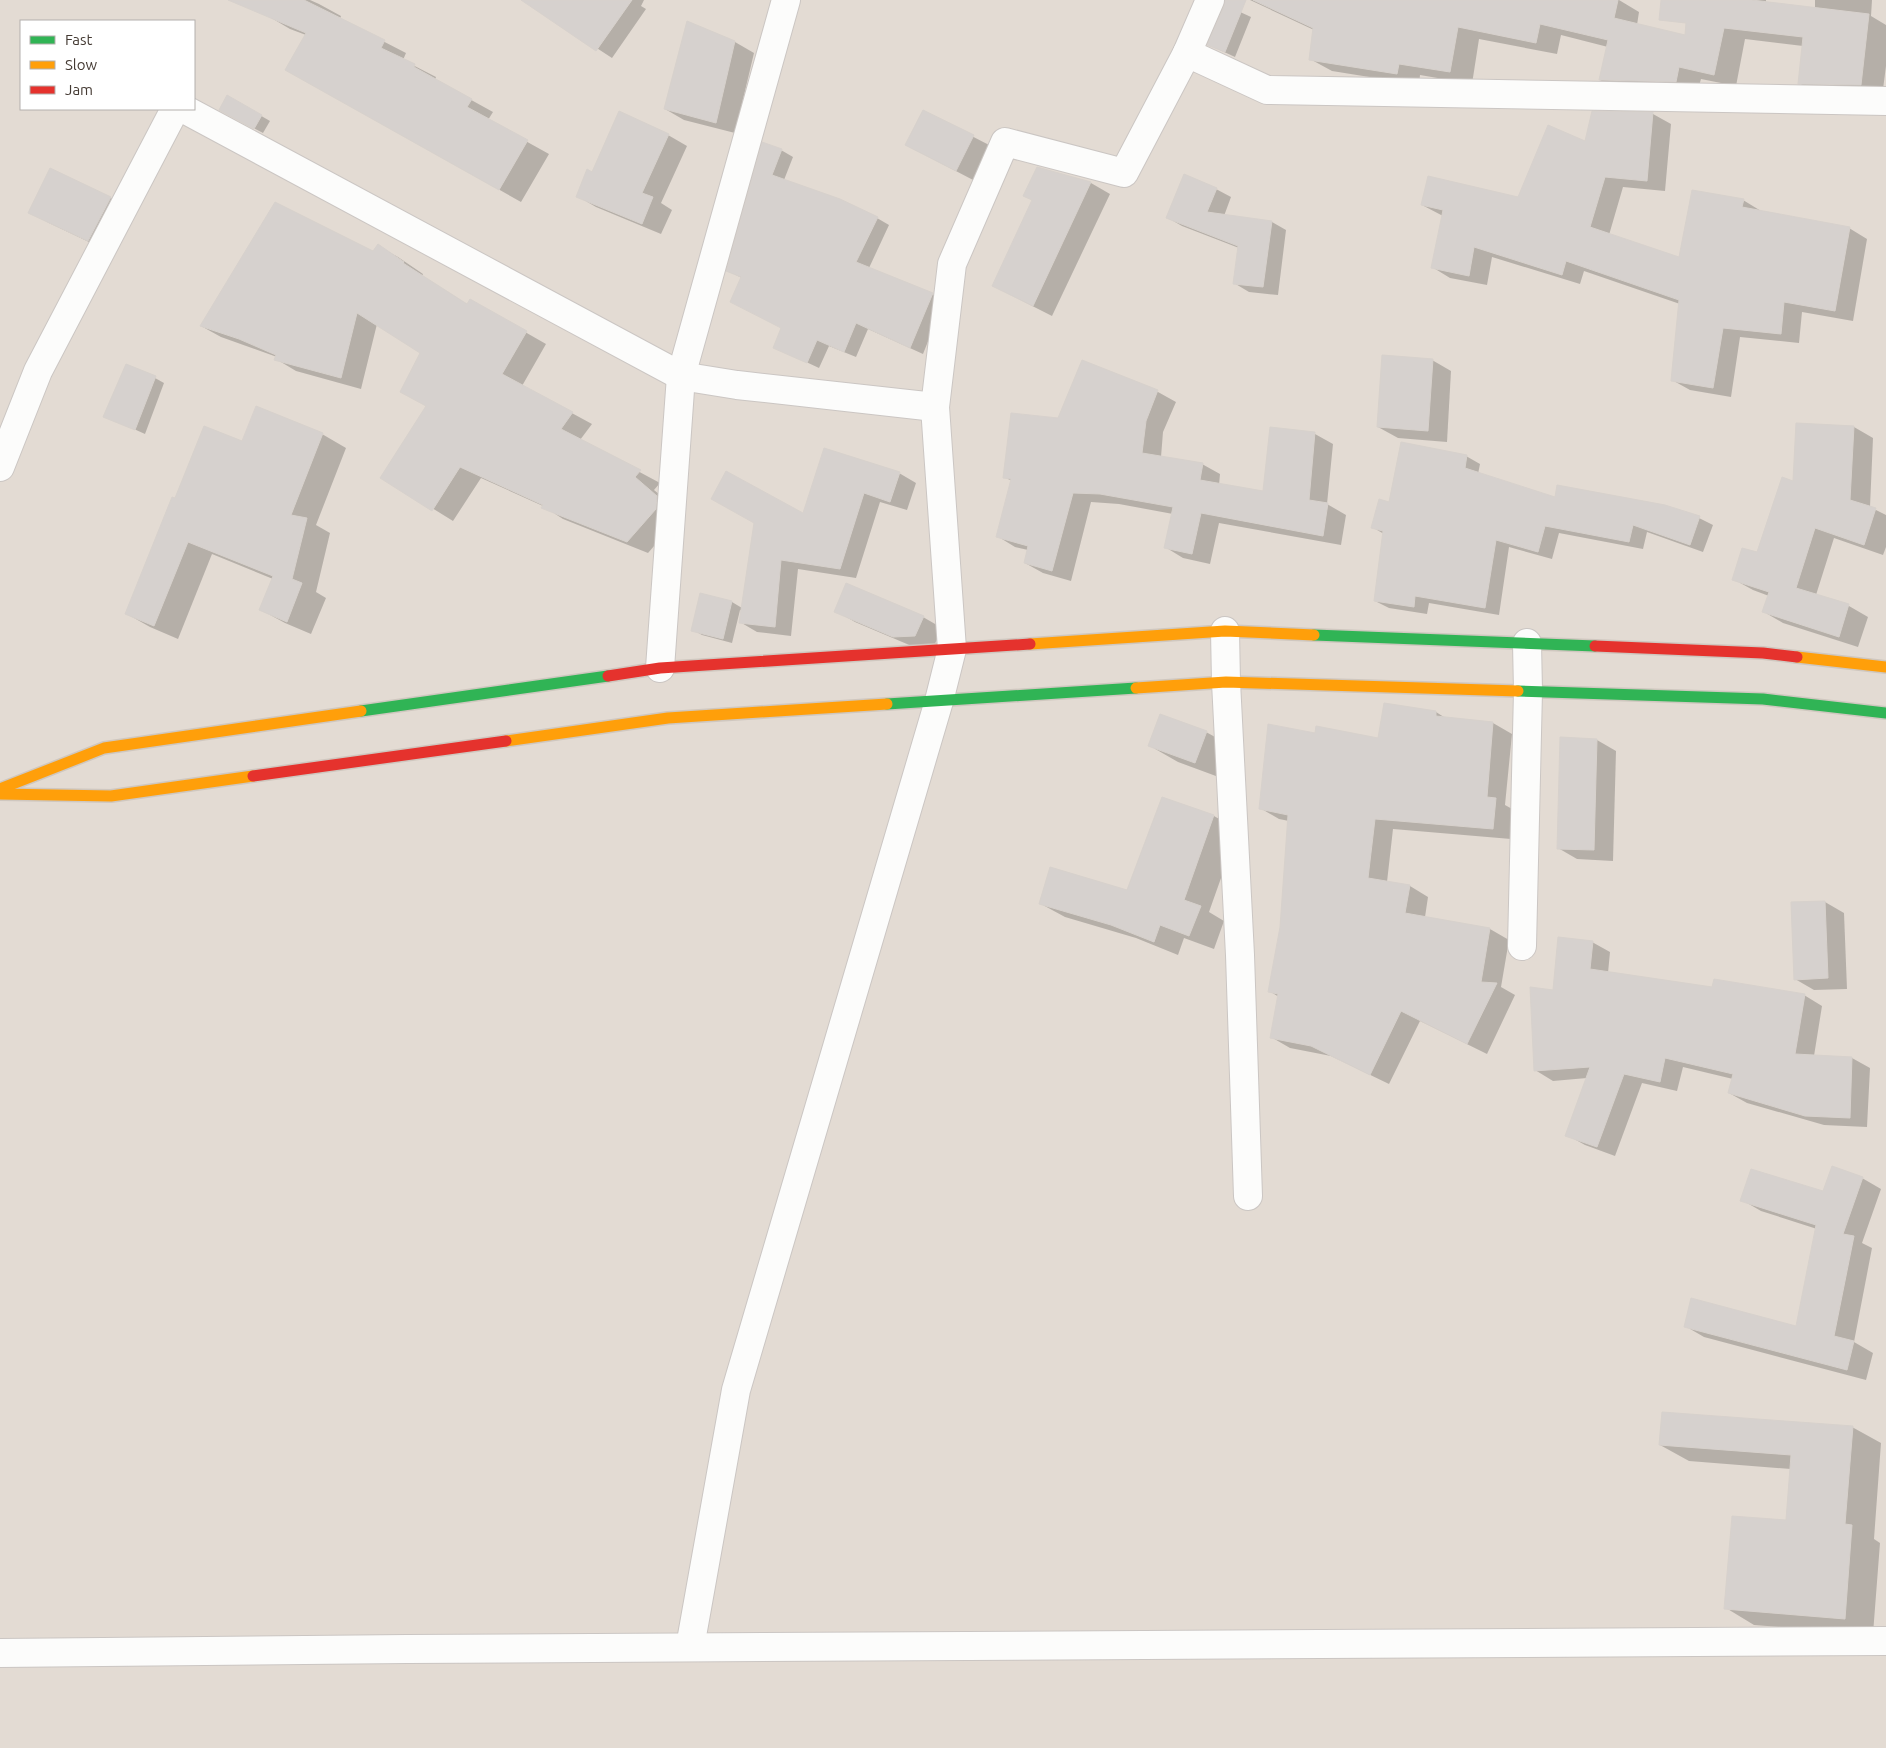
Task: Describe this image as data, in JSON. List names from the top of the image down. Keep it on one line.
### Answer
{"legend":["Fast","Slow","Jam"]}
